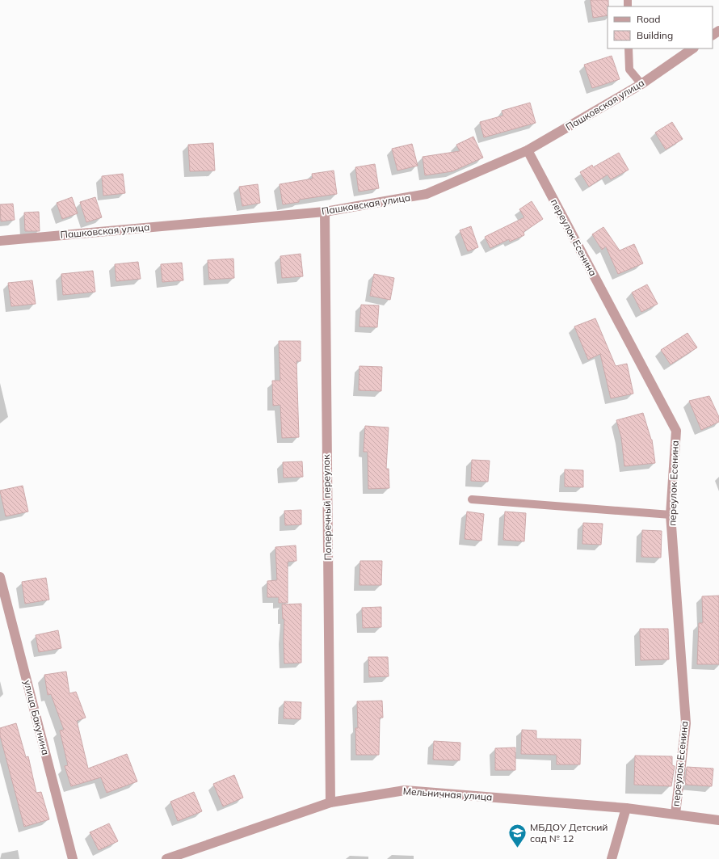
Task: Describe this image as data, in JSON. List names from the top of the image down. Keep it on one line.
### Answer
{"streets":{"street":["Пашковская улица","переулок Есенина","Поперечный переулок","улица Бакунина","Мельничная улица"]},"crossings":[["Пашковская улица","переулок Есенина"],["Пашковская улица","Поперечный переулок"],["переулок Есенина","Мельничная улица"],["Поперечный переулок","Мельничная улица"]],"places":{"school or university":["МБДОУ Детский сад № 12"]},"legend":["Road","Building"]}
